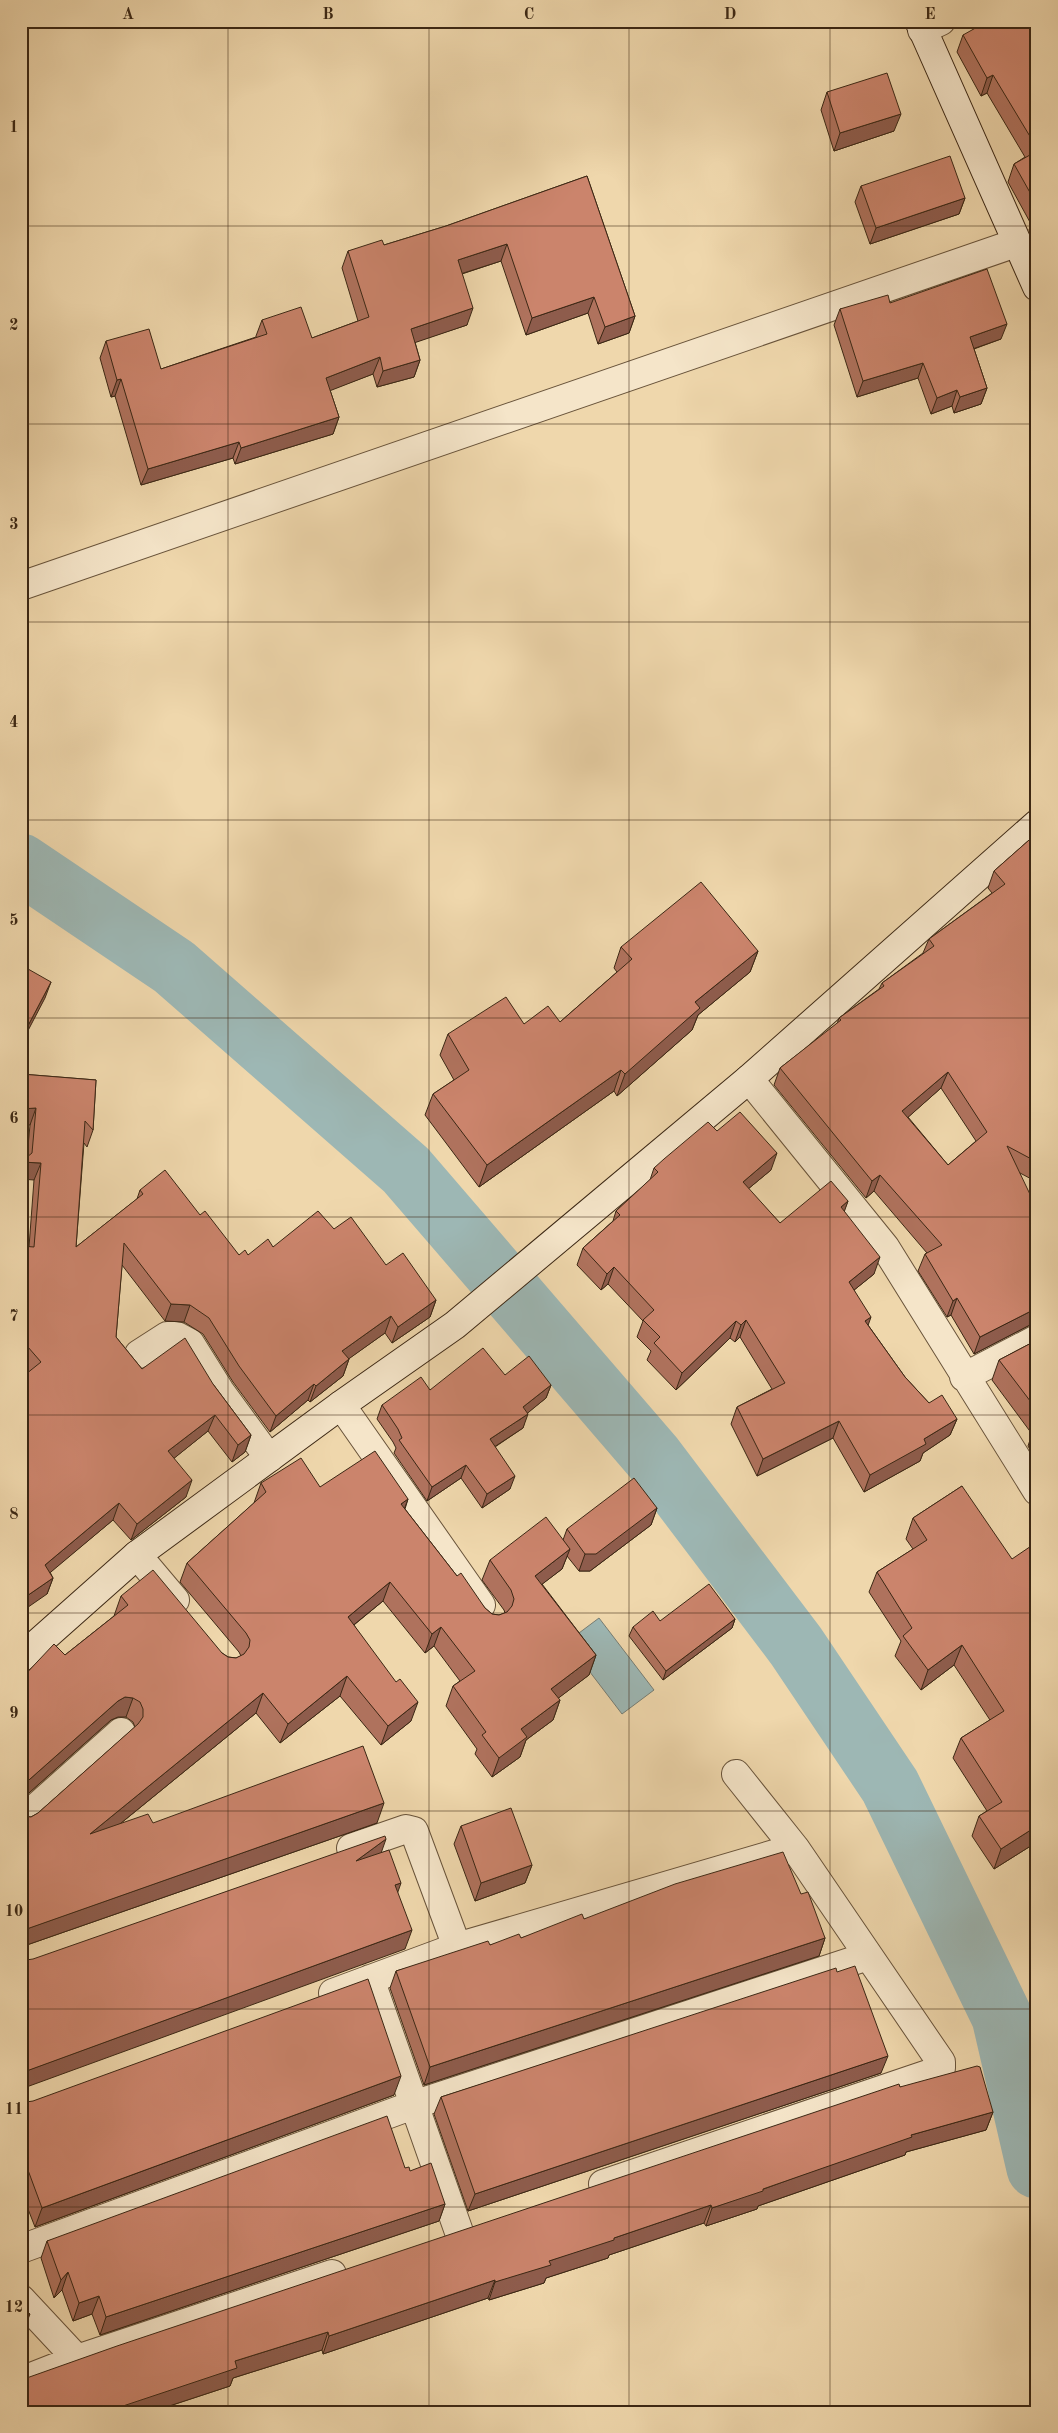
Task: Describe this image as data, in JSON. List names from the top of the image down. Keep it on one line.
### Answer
{"grid":{"columns":["A","B","C","D","E"],"rows":["1","2","3","4","5","6","7","8","9","10","11","12"]}}
